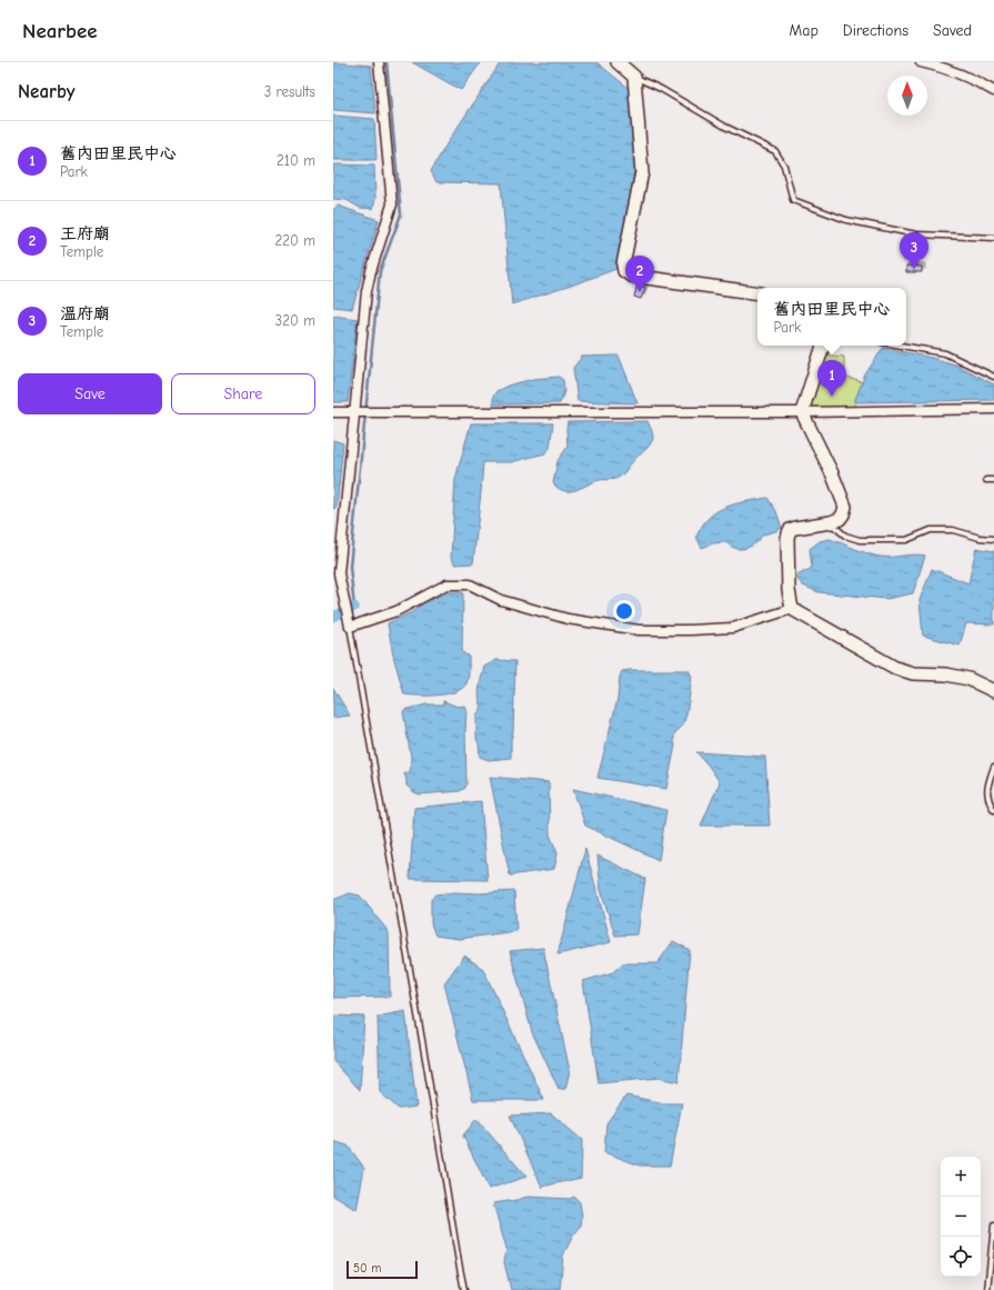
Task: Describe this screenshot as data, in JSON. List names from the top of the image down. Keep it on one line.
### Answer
{"scale_bar":"50 m","north":"top","page":{"header":"Nearbee","nav":["Map","Directions","Saved"],"heading":["Nearby","3 results"],"list":[{"mark":"1","name":"舊內田里民中心","note":"Park","value":"210 m"},{"mark":"2","name":"王府廟","note":"Temple","value":"220 m"},{"mark":"3","name":"溫府廟","note":"Temple","value":"320 m"}],"pins":["3","2","1"],"popup":["舊內田里民中心","Park"],"buttons":["Save","Share"],"map_buttons":["+","−"],"scale":"50 m"}}
